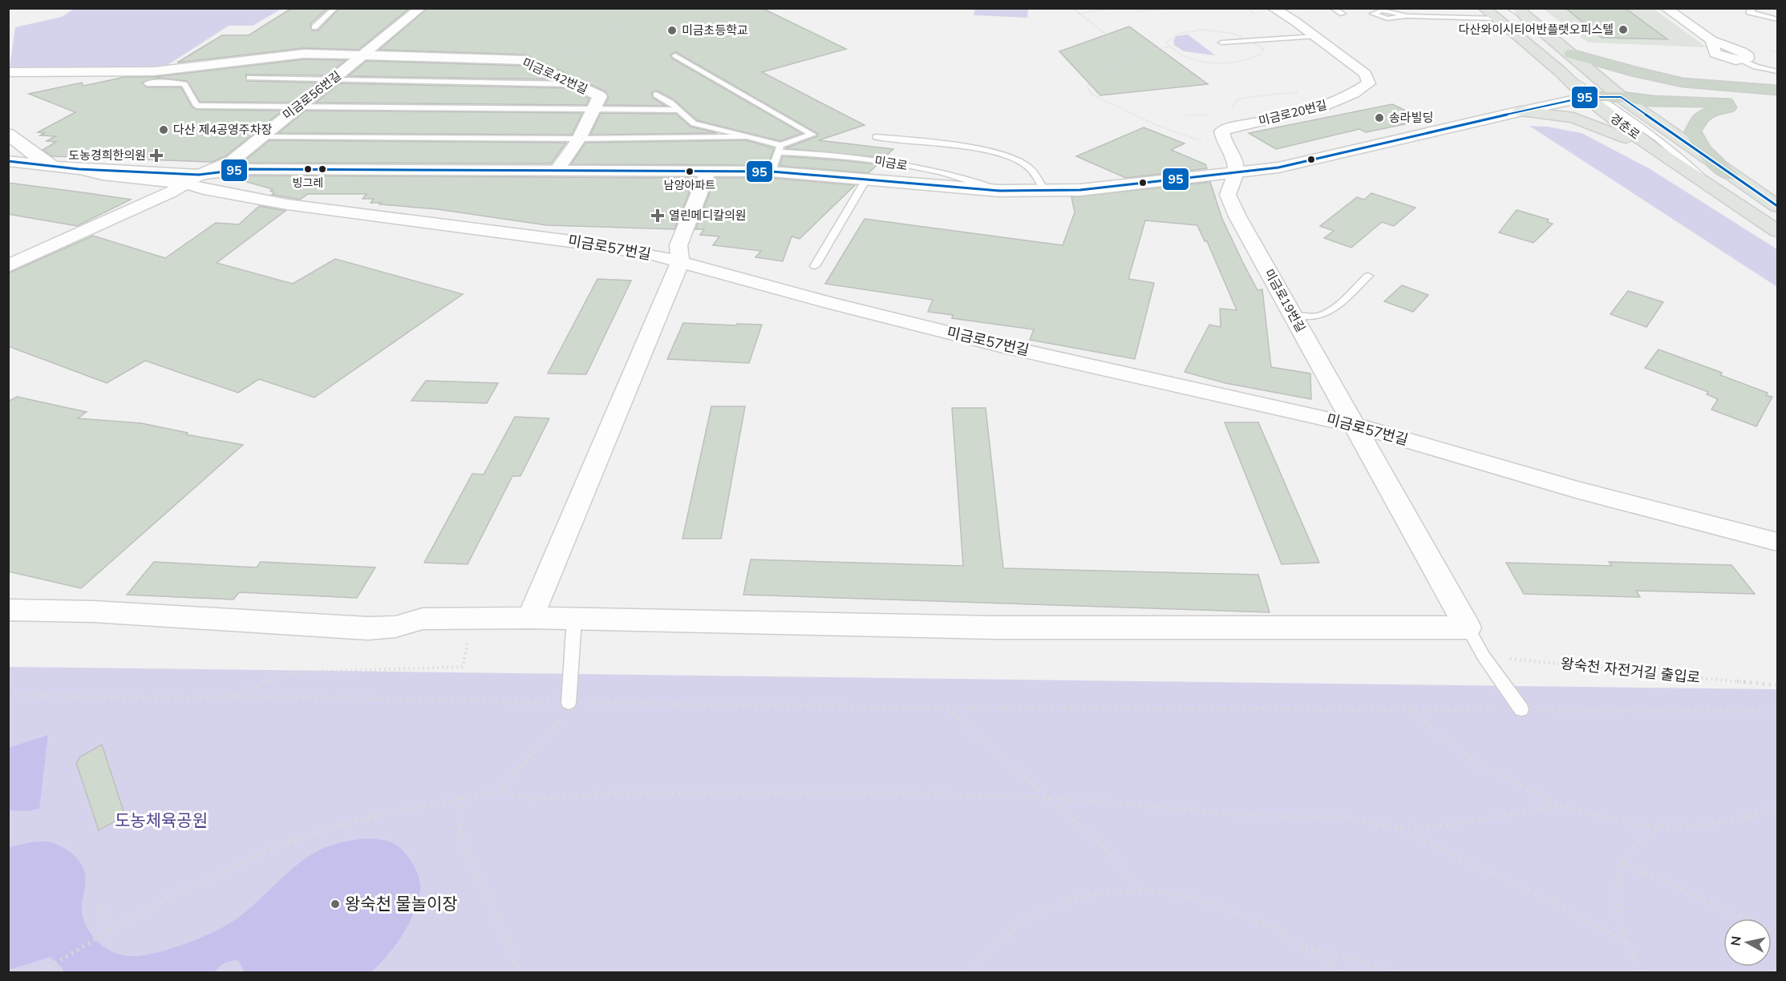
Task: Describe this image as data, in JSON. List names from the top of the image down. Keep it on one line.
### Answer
{"streets":{"main road":["경춘로"],"street":["미금로42번길","미금로56번길","미금로20번길","미금로","미금로57번길","미금로19번길"],"path":["왕숙천 자전거길 출입로"]},"crossings":[["미금로42번길","미금로56번길"],["미금로42번길","미금로"],["미금로56번길","미금로"],["미금로56번길","미금로57번길"],["미금로20번길","미금로"],["미금로20번길","미금로19번길"],["경춘로","미금로"],["미금로","미금로57번길"],["미금로","미금로19번길"],["미금로57번길","미금로19번길"]],"parks":["도농체육공원"],"places":{"other":["다산와이시티어반플랫오피스텔","미금초등학교","송라빌딩","다산 제4공영주차장","빙그레","남양아파트","왕숙천 물놀이장"],"health":["도농경희한의원","열린메디칼의원"]},"lines":["transit line 95"],"north":"left"}
